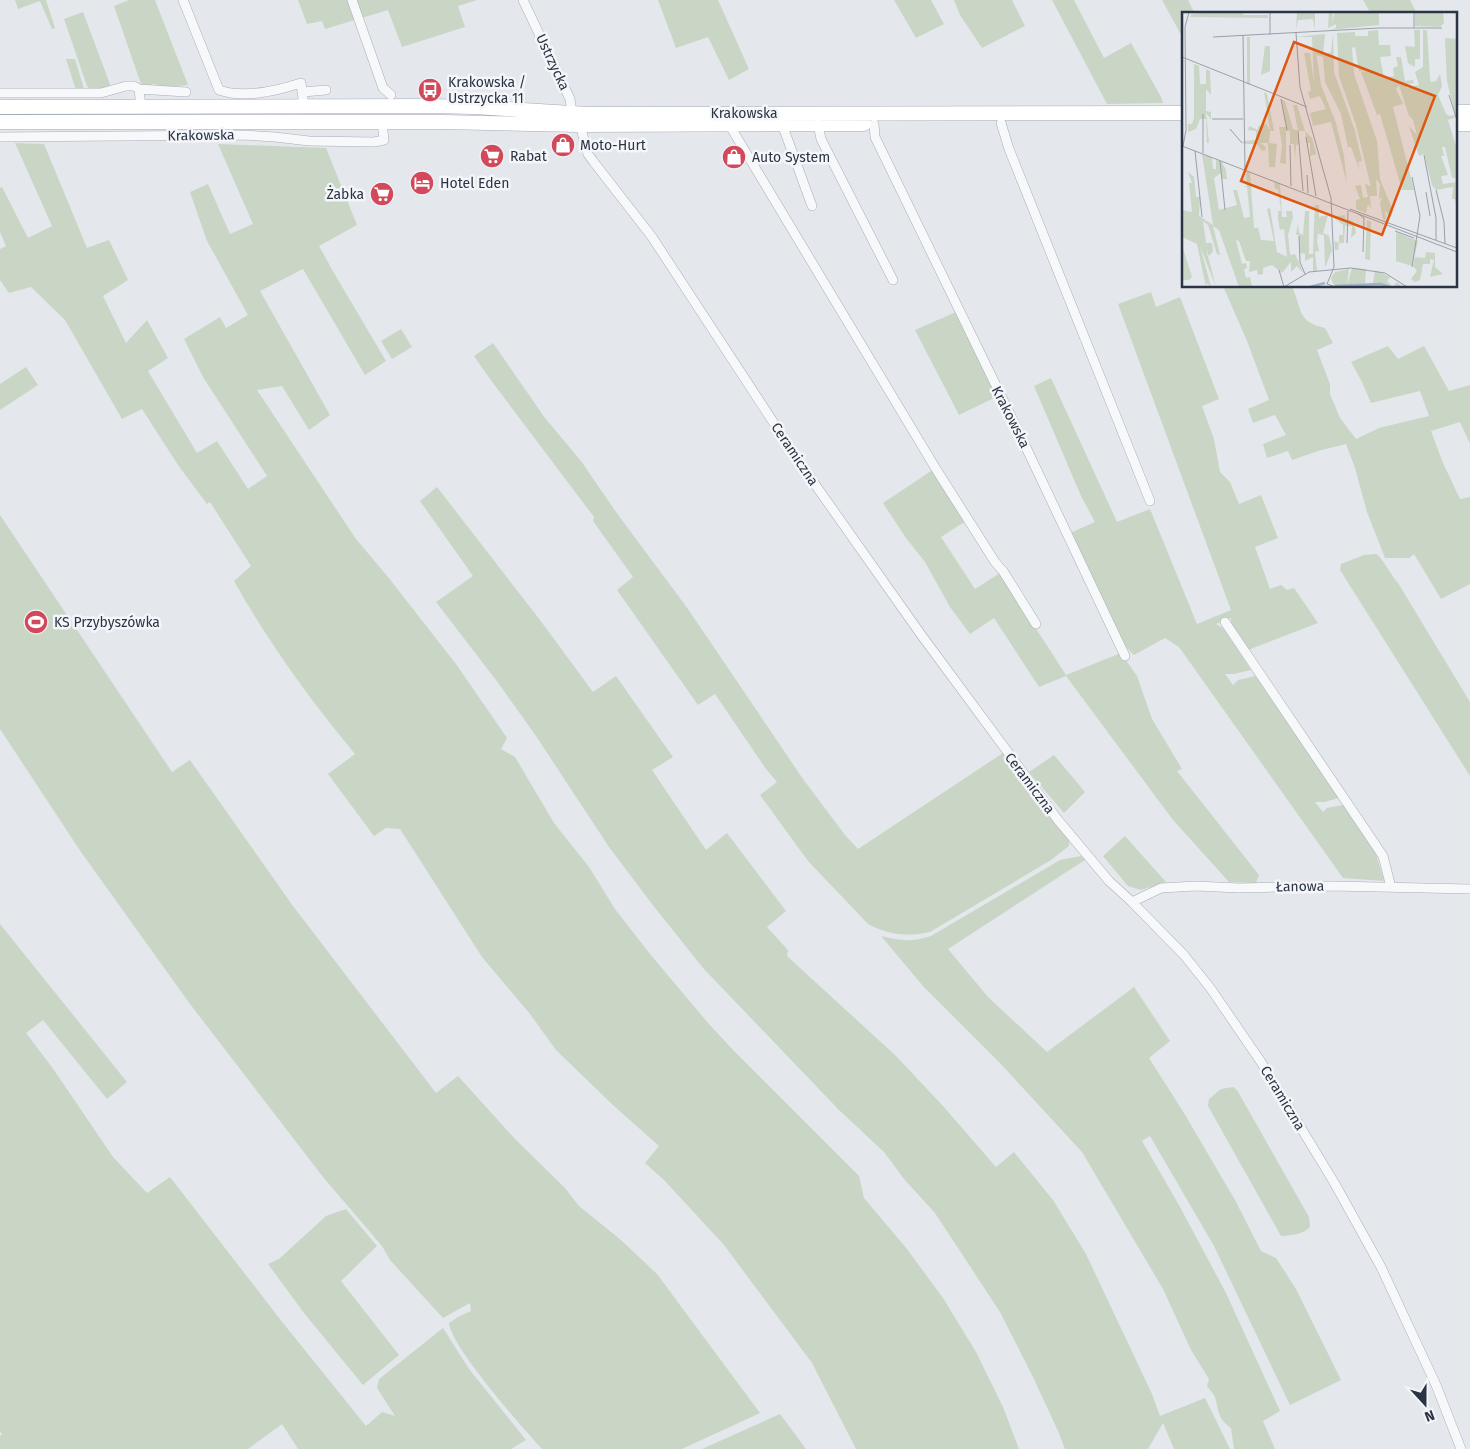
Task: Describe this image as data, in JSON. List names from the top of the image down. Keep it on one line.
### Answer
{"streets":{"main road":["Krakowska"],"street":["Ustrzycka","Ceramiczna","Łanowa"]},"crossings":[["Ustrzycka","Krakowska"],["Ustrzycka","Ceramiczna"],["Krakowska","Ceramiczna"],["Ceramiczna","Łanowa"]],"places":{"bus stop":["Krakowska / Ustrzycka 11"],"shop":["Moto-Hurt","Auto System"],"supermarket":["Rabat","Żabka"],"hotel":["Hotel Eden"],"sports":["KS Przybyszówka"]},"north":"bottom"}
